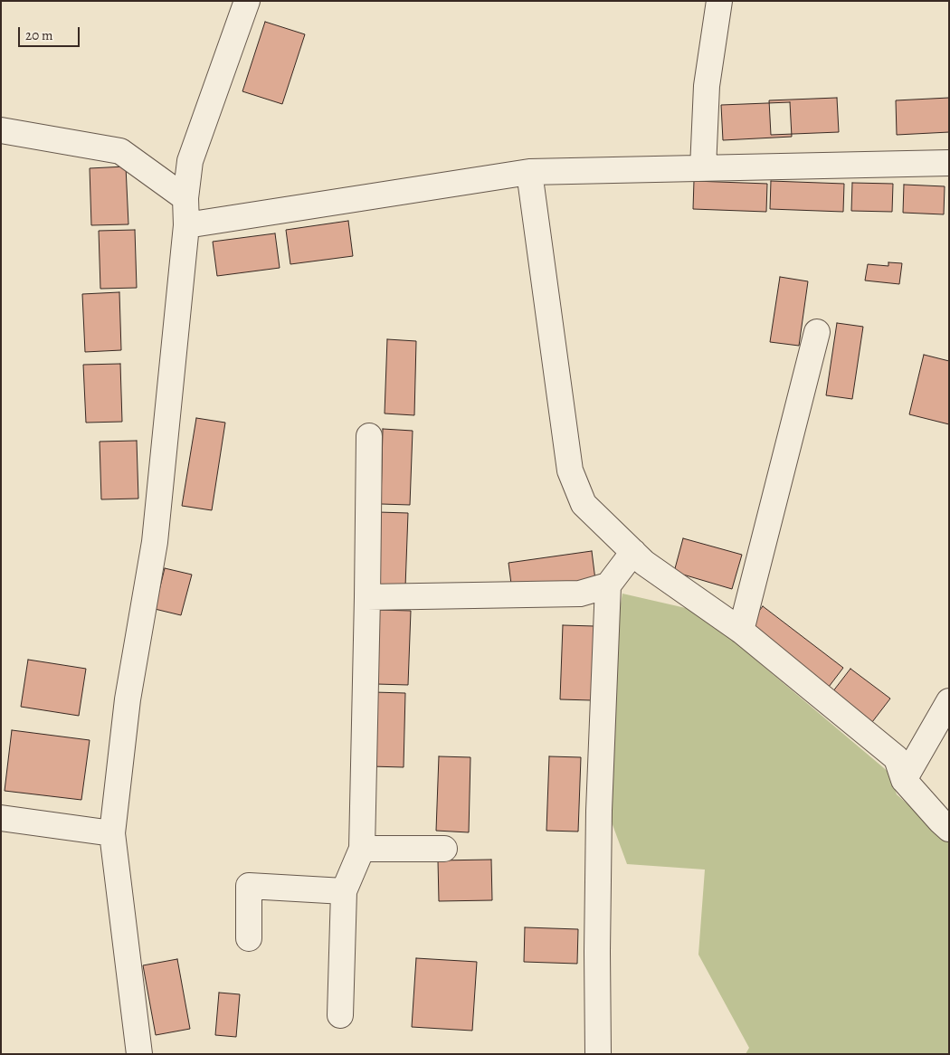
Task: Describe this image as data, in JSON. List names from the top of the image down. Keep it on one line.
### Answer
{"scale_bar":"20 m"}
